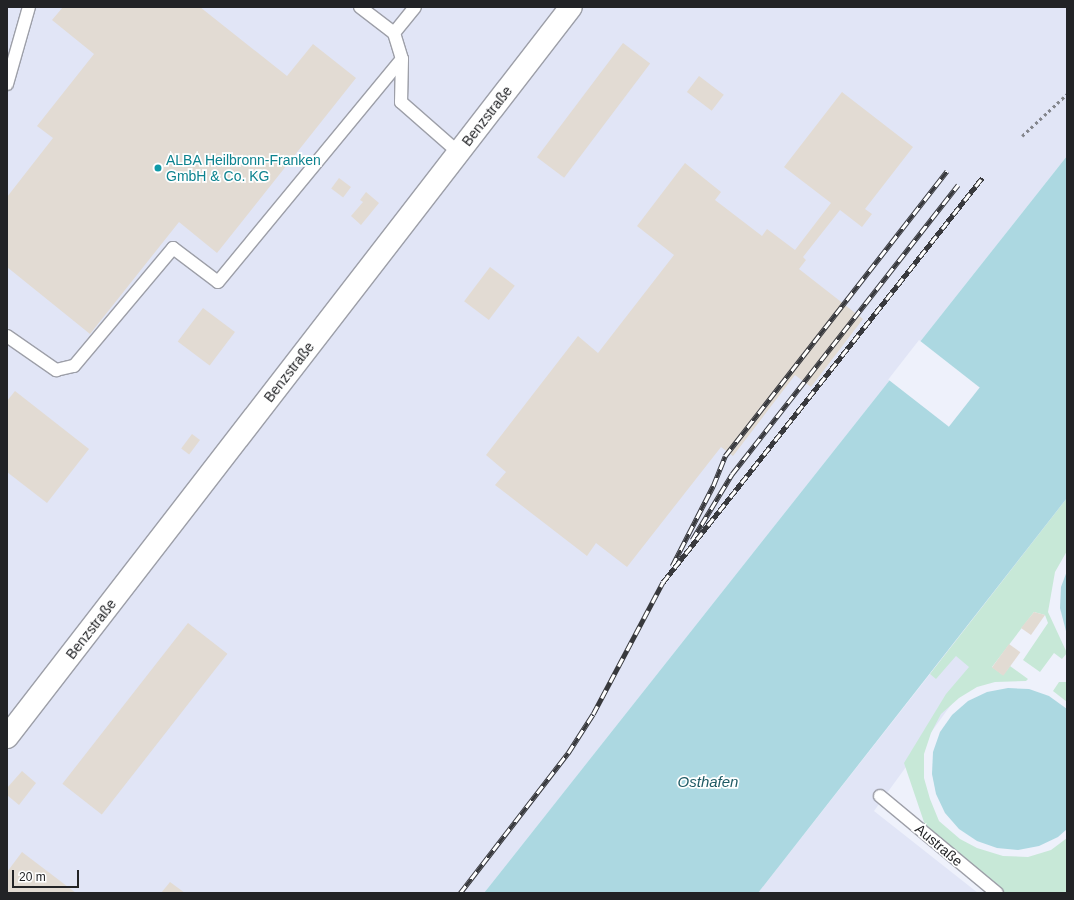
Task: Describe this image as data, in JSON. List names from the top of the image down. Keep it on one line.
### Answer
{"streets":{"street":["Benzstraße"],"lane":["Austraße"]},"water":["Osthafen"],"places":["ALBA Heilbronn-Franken GmbH & Co. KG"],"scale_bar":"20 m"}
